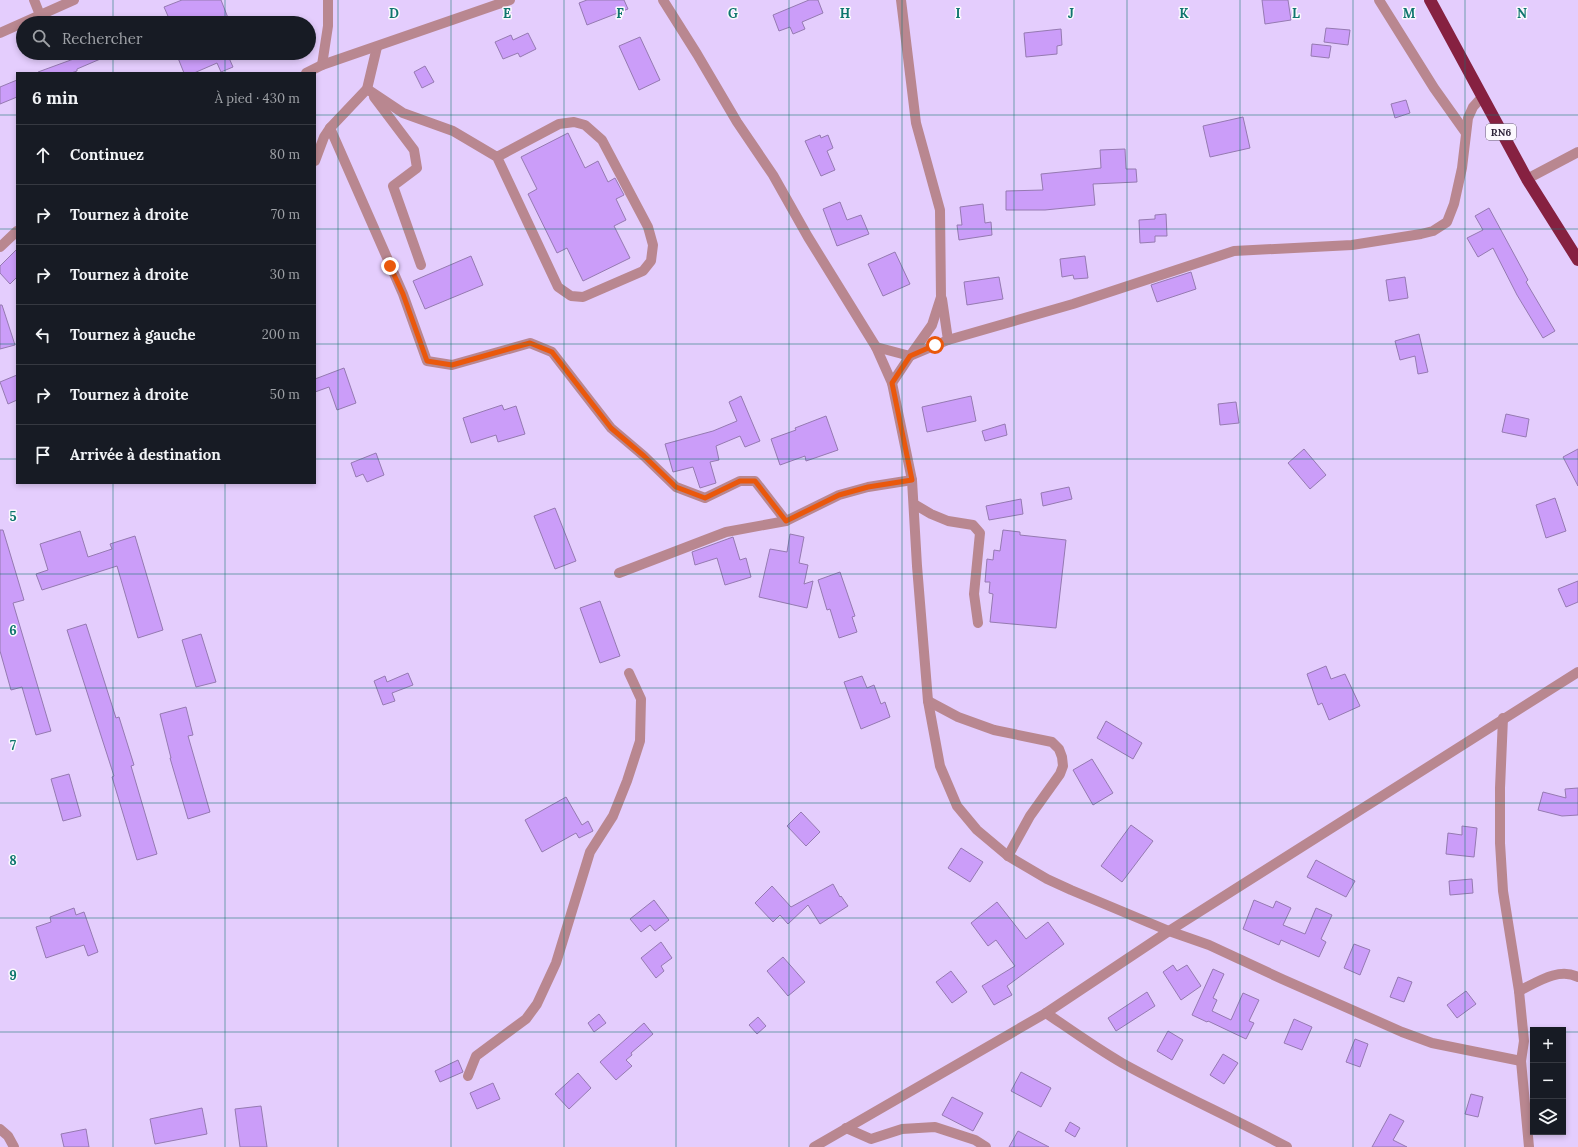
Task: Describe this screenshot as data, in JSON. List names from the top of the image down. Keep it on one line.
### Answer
{"streets":{"highway":["RN6"]},"page":{"search":"Rechercher","heading":["6 min","À pied · 430 m"],"list":[["Continuez","80 m"],["Tournez à droite","70 m"],["Tournez à droite","30 m"],["Tournez à gauche","200 m"],["Tournez à droite","50 m"],"Arrivée à destination"],"map_buttons":["+","−"]},"grid":{"columns":["D","E","F","G","H","I","J","K","L","M","N"],"rows":["5","6","7","8","9"]}}
